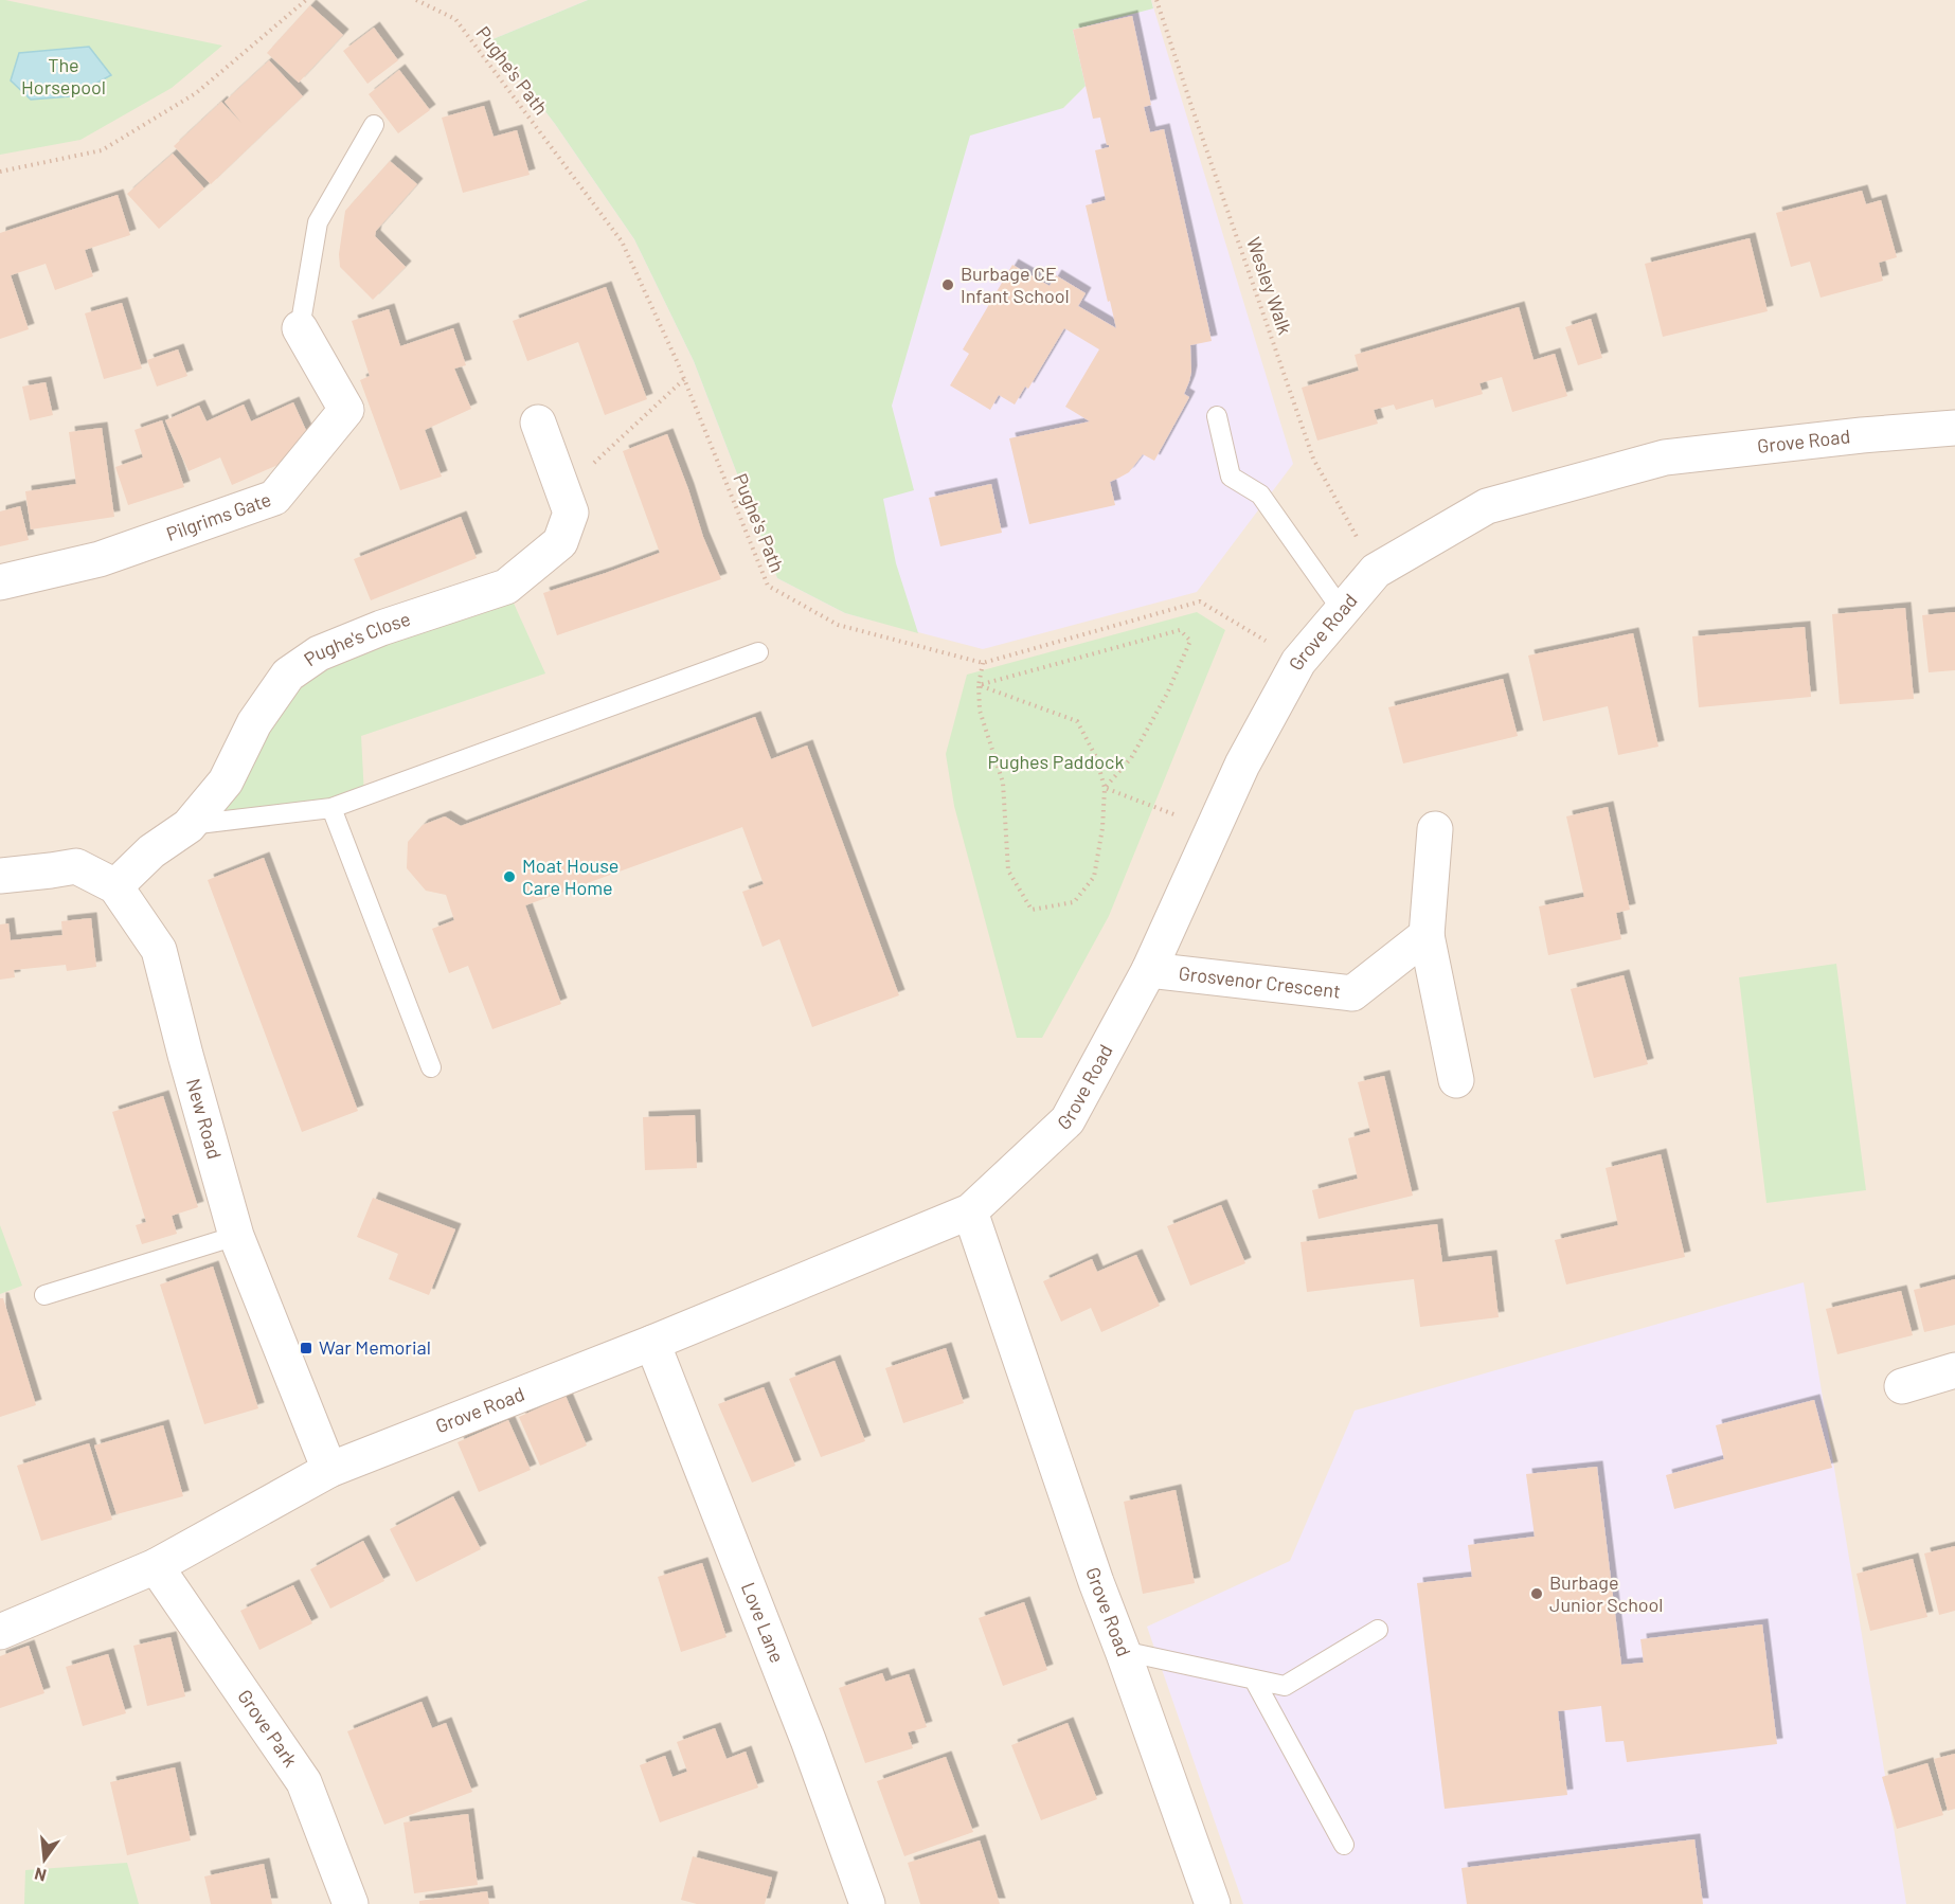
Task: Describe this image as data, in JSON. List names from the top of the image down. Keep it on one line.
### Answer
{"streets":{"street":["Grove Road","Pilgrims Gate","Pughe's Close","Grosvenor Crescent","New Road","Love Lane","Grove Park"],"path":["Pughe's Path","Wesley Walk"]},"crossings":[["Wesley Walk","Grove Road"],["Grove Road","Grosvenor Crescent"],["Grove Road","New Road"],["Grove Road","Love Lane"],["Grove Road","Grove Park"],["Pughe's Close","New Road"]],"parks":["The Horsepool","Pughes Paddock"],"places":{"other":["Burbage CE Infant School","Moat House Care Home","Burbage Junior School"],"transit":["War Memorial"]},"north":"bottom"}
